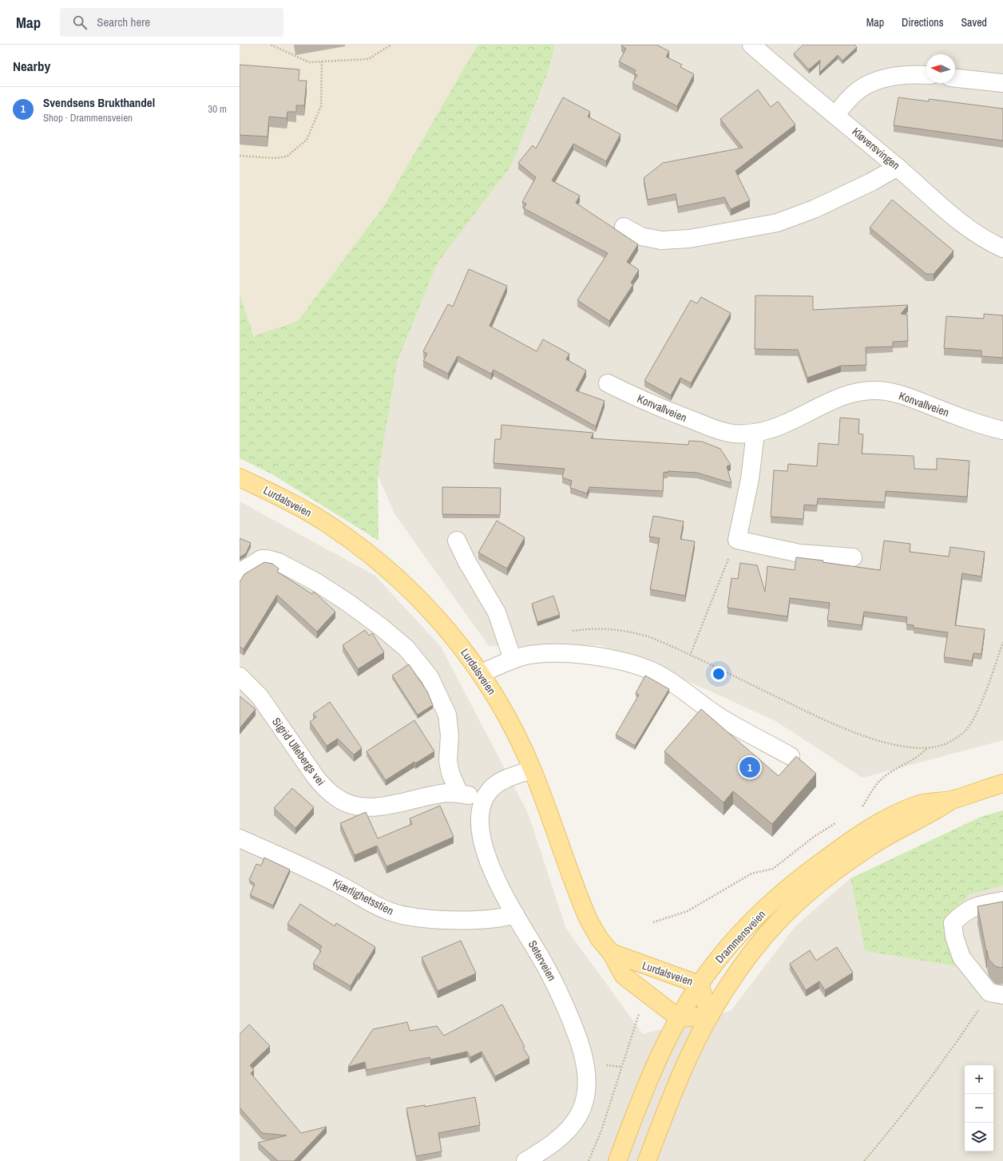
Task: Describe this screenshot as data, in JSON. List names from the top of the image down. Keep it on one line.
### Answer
{"streets":{"main road":["Lurdalsveien","Drammensveien"],"street":["Kløversvingen","Konvallveien","Sigrid Ullebergs vei","Kjærlighetsstien","Seterveien"]},"crossings":[["Lurdalsveien","Drammensveien"],["Lurdalsveien","Seterveien"],["Sigrid Ullebergs vei","Seterveien"],["Kjærlighetsstien","Seterveien"]],"north":"left","page":{"header":"Map","search":"Search here","nav":["Map","Directions","Saved"],"heading":"Nearby","list":[{"mark":"1","name":"Svendsens Brukthandel","note":"Shop · Drammensveien","value":"30 m"}],"pins":"1","map_buttons":["+","−"]}}
